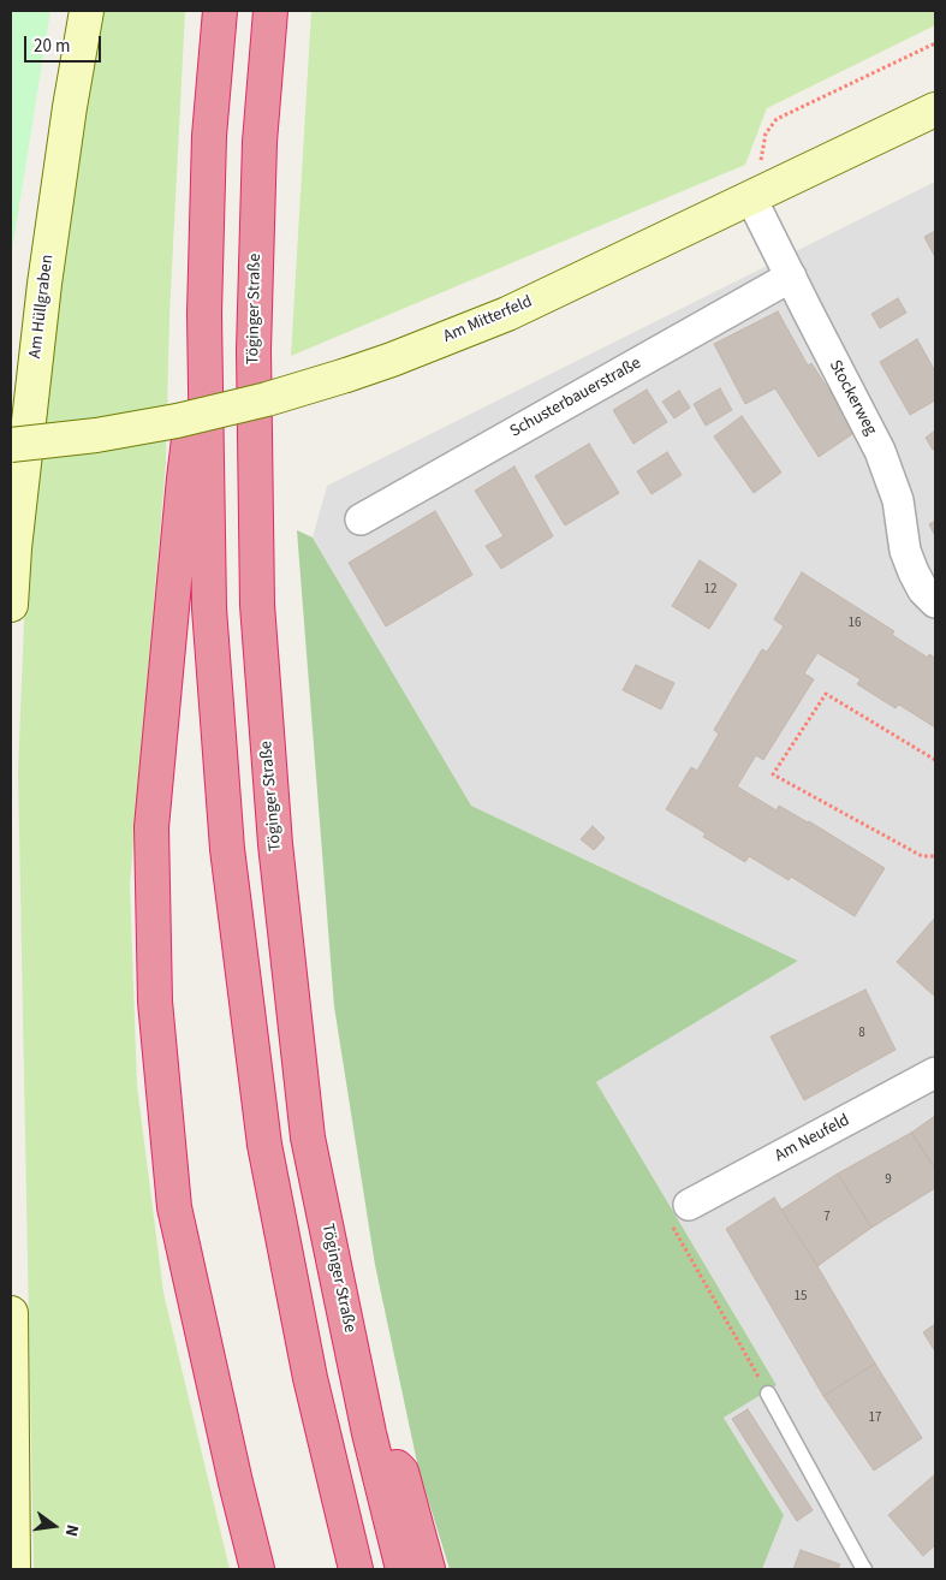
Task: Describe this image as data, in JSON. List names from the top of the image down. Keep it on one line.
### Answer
{"streets":{"highway":["Töginger Straße"],"street":["Am Hüllgraben","Am Mitterfeld","Schusterbauerstraße","Stockerweg","Am Neufeld"]},"crossings":[["Am Mitterfeld","Stockerweg"],["Schusterbauerstraße","Stockerweg"]],"house_numbers":["12","16","8","9","7","15","17"],"scale_bar":"20 m","north":"right"}
